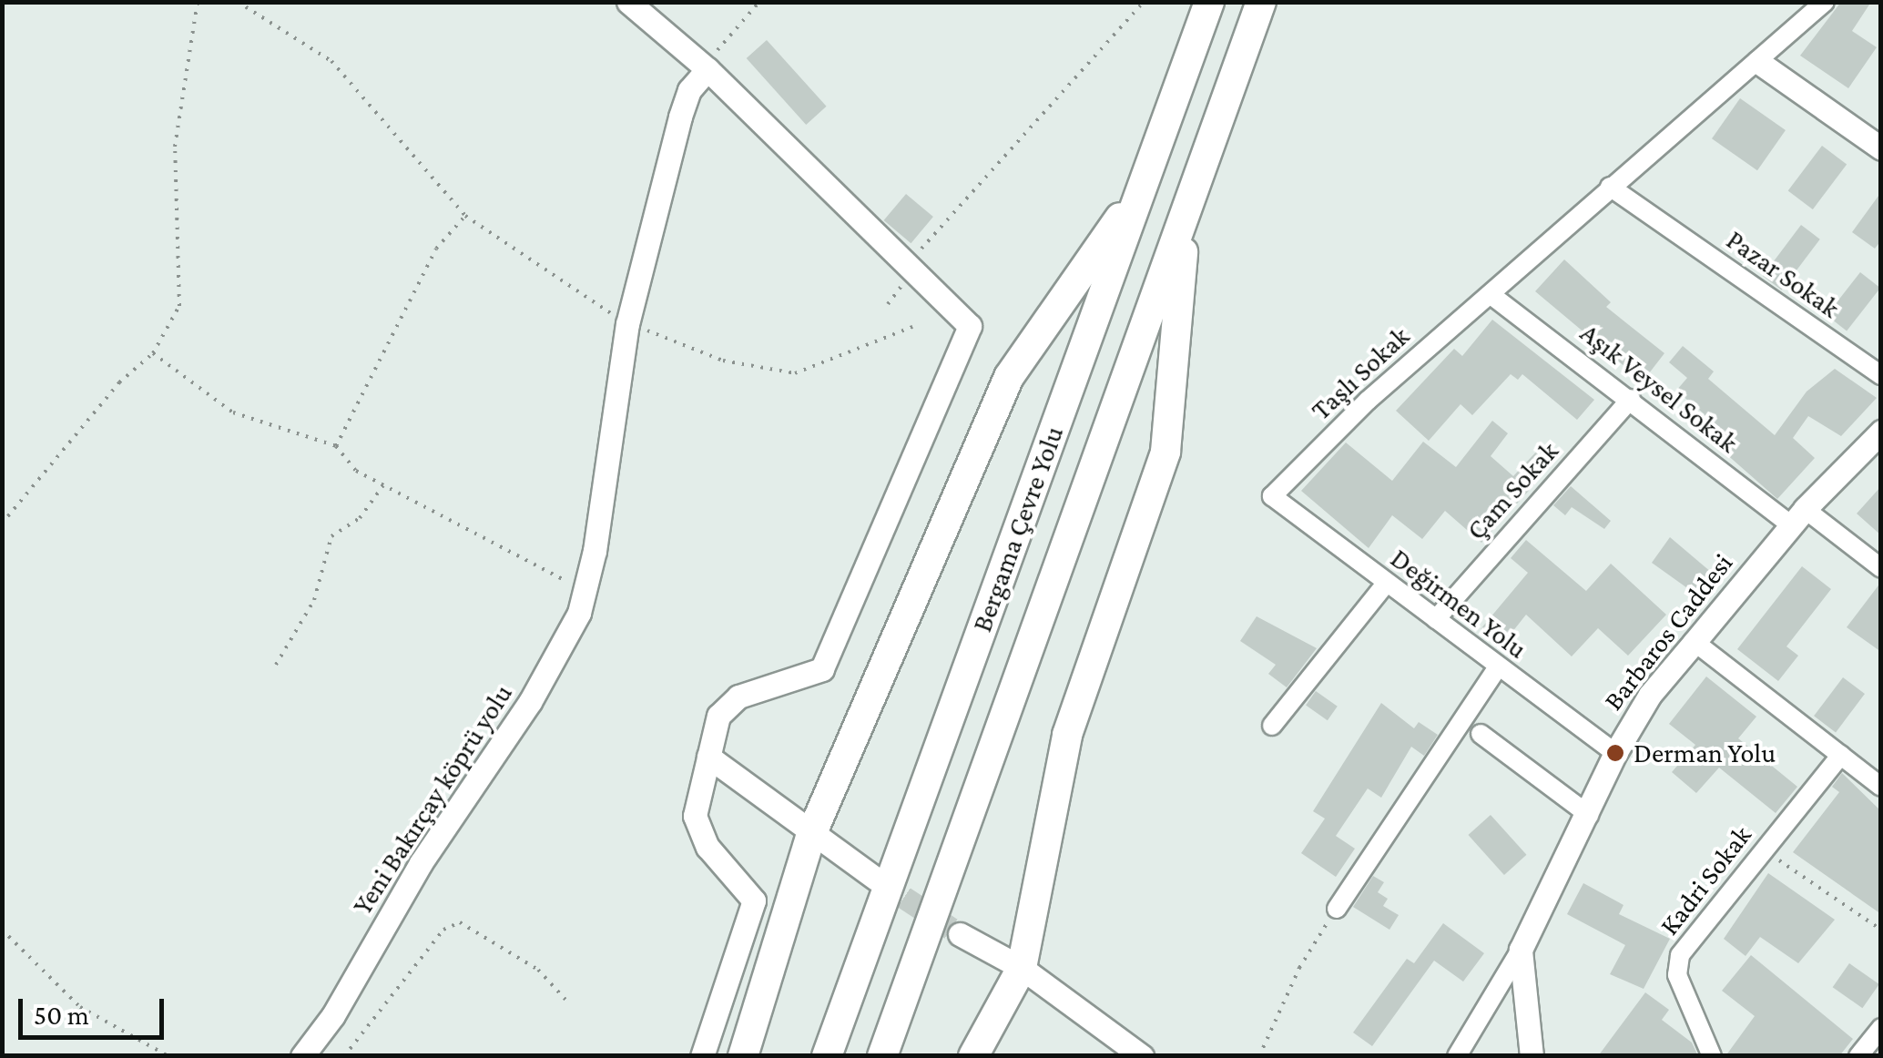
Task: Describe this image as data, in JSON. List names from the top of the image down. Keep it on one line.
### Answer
{"streets":{"highway":["Bergama Çevre Yolu"],"street":["Pazar Sokak","Taşlı Sokak","Aşık Veysel Sokak","Çam Sokak","Değirmen Yolu","Barbaros Caddesi","Yeni Bakırçay köprü yolu","Kadri Sokak"]},"crossings":[["Pazar Sokak","Taşlı Sokak"],["Taşlı Sokak","Aşık Veysel Sokak"],["Taşlı Sokak","Değirmen Yolu"],["Aşık Veysel Sokak","Çam Sokak"],["Aşık Veysel Sokak","Barbaros Caddesi"],["Çam Sokak","Değirmen Yolu"],["Değirmen Yolu","Barbaros Caddesi"]],"places":["Derman Yolu"],"scale_bar":"50 m"}
